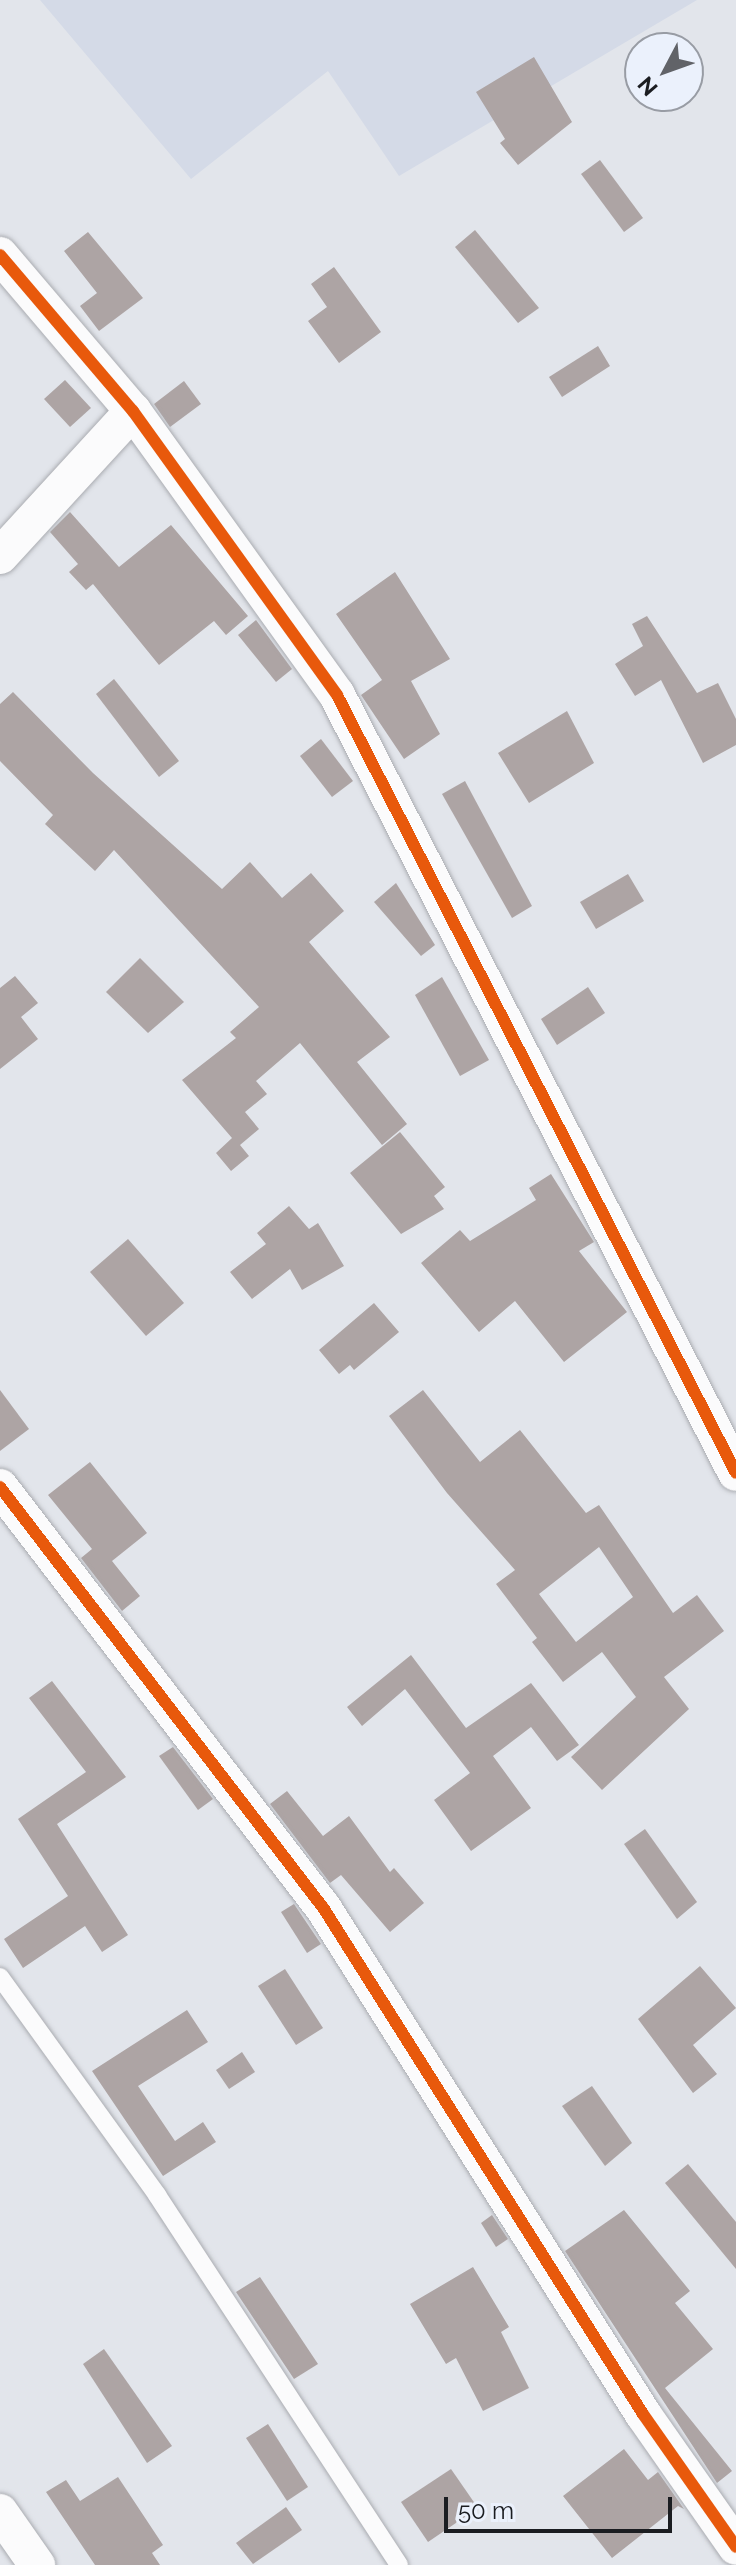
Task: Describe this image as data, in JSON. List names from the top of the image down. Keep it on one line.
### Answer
{"scale_bar":"50 m","north":"bottom left"}
